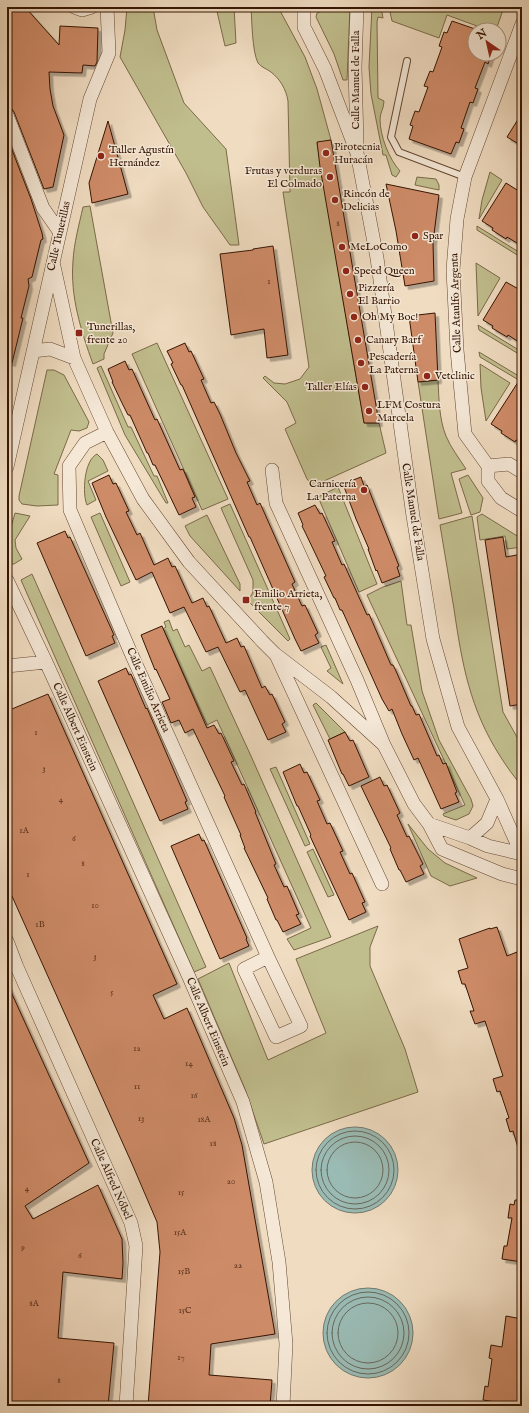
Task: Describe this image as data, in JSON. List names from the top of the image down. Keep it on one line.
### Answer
{"streets":{"street":["Calle Manuel de Falla","Calle Tunerillas","Calle Ataulfo Argenta","Calle Emilio Arrieta","Calle Albert Einstein","Calle Alfred Nóbel"]},"places":{"other":["Pirotecnia Huracán","Taller Agustín Hernández","Frutas y verduras El Colmado","Rincón de Delicias","Spar","MeLoComo","Speed Queen","Pizzería El Barrio","Oh My Boc!","Canary Barf","Pescadería La Paterna","Vetclinic","Taller Elías","LFM Costura Marcela","Carnicería La Paterna"],"transit":["Tunerillas, frente 20","Emilio Arrieta, frente 7"]},"house_numbers":["8","1","1","3","4","1A","6","8","1","10","1B","3","5","12","14","11","16","13","18A","18","20","4","15","15A","9","6","22","15B","8A","15C","17","8"],"north":"top left"}
